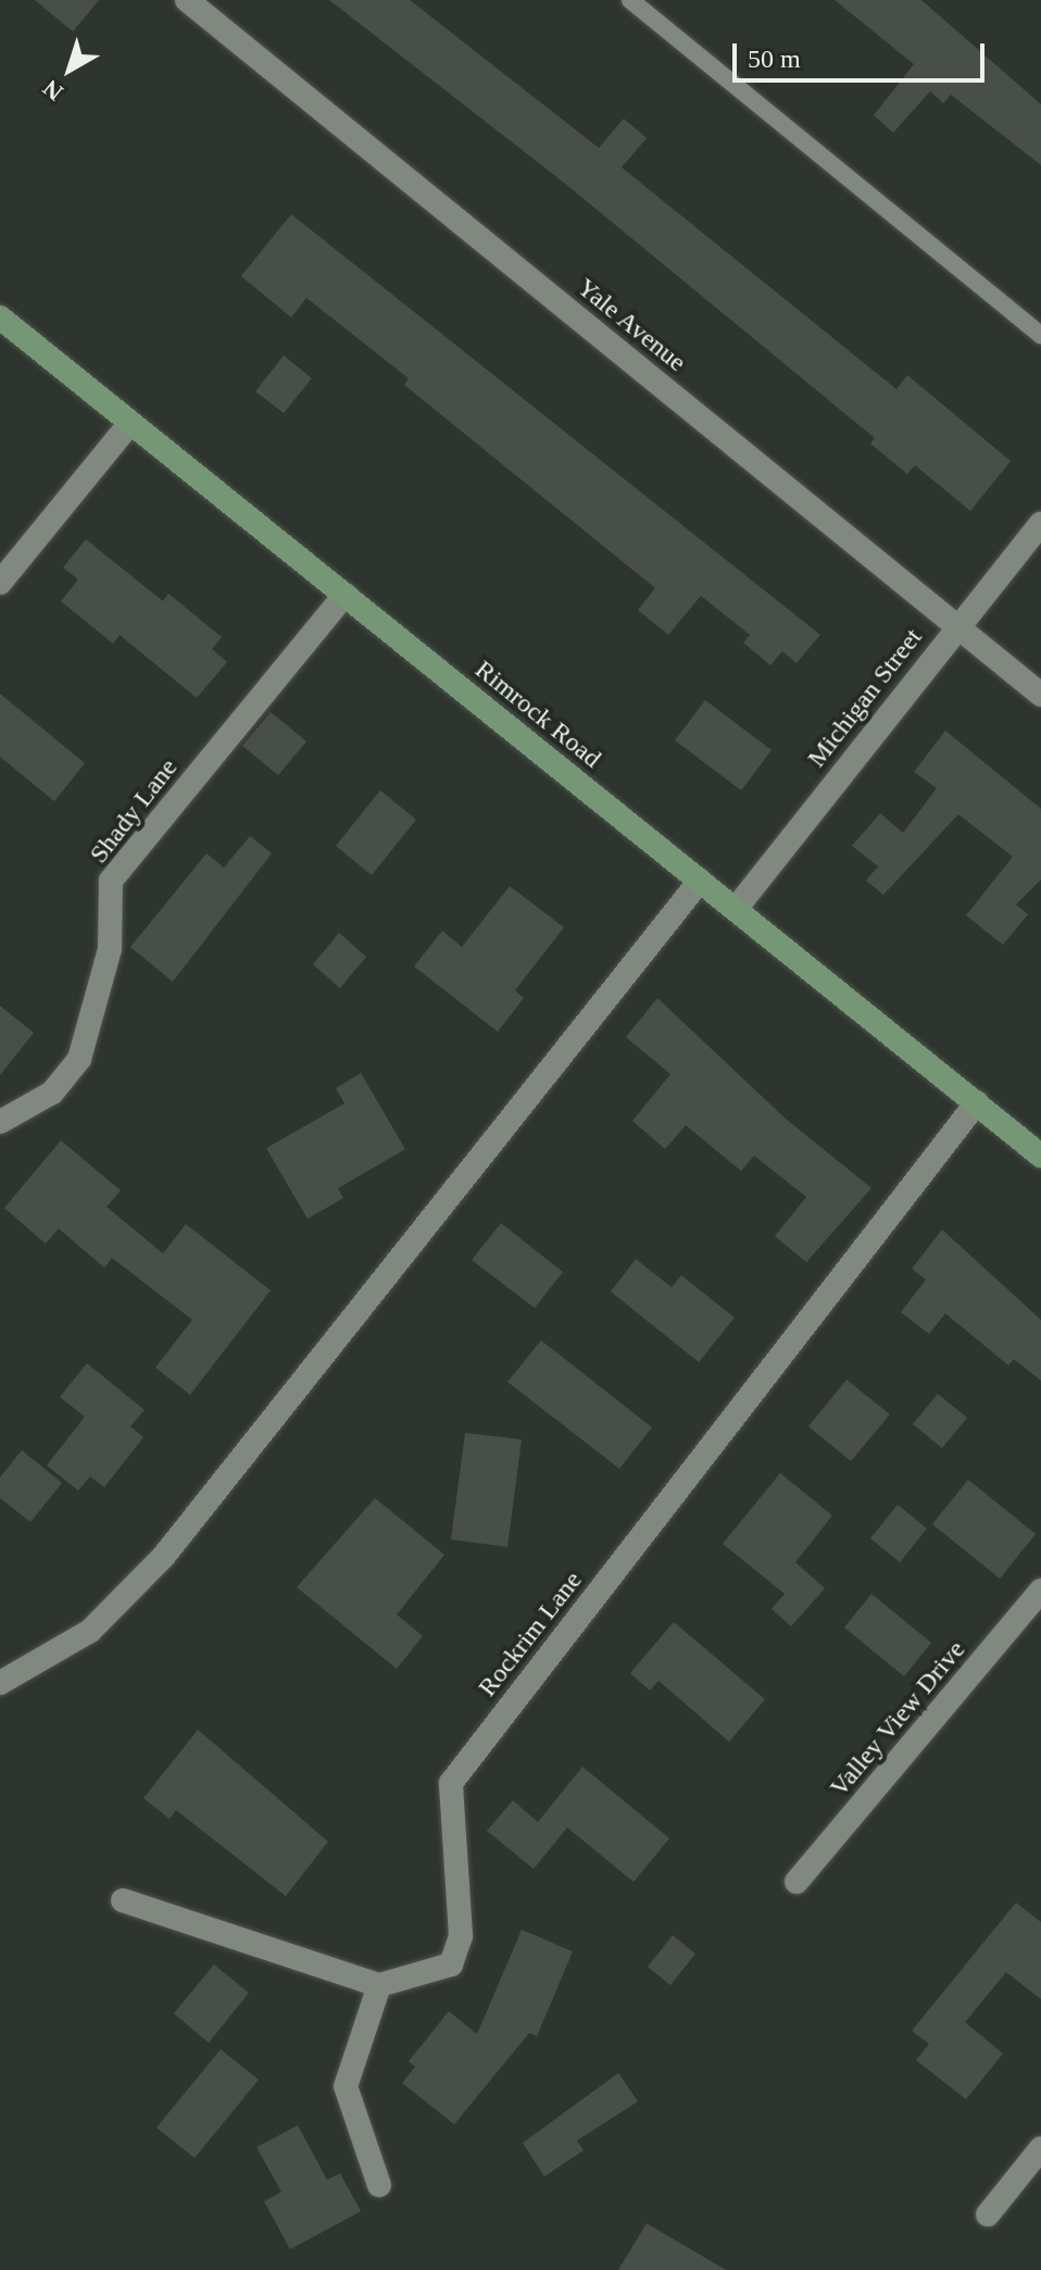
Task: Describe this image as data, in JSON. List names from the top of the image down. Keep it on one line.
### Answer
{"streets":{"main road":["Rimrock Road"],"street":["Yale Avenue","Michigan Street","Shady Lane","Rockrim Lane","Valley View Drive"]},"crossings":[["Yale Avenue","Michigan Street"],["Michigan Street","Rimrock Road"],["Rimrock Road","Shady Lane"],["Rimrock Road","Rockrim Lane"]],"scale_bar":"50 m","north":"bottom left"}
